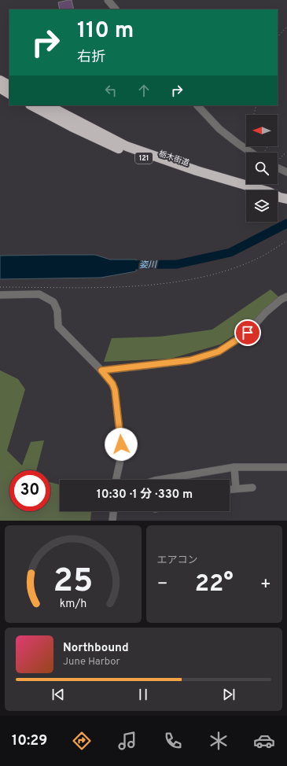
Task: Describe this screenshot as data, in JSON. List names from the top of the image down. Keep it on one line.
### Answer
{"streets":{"highway":["121","栃木街道"]},"water":["姿川"],"north":"left","page":{"turn":["110 m","右折"],"limit":"30","trip":"10:30 · 1 分 · 330 m","tile":"エアコン","heat":["−","22°","+"],"song":["Northbound","June Harbor"],"tabs":"10:29","gauge":["25","km/h"]}}
